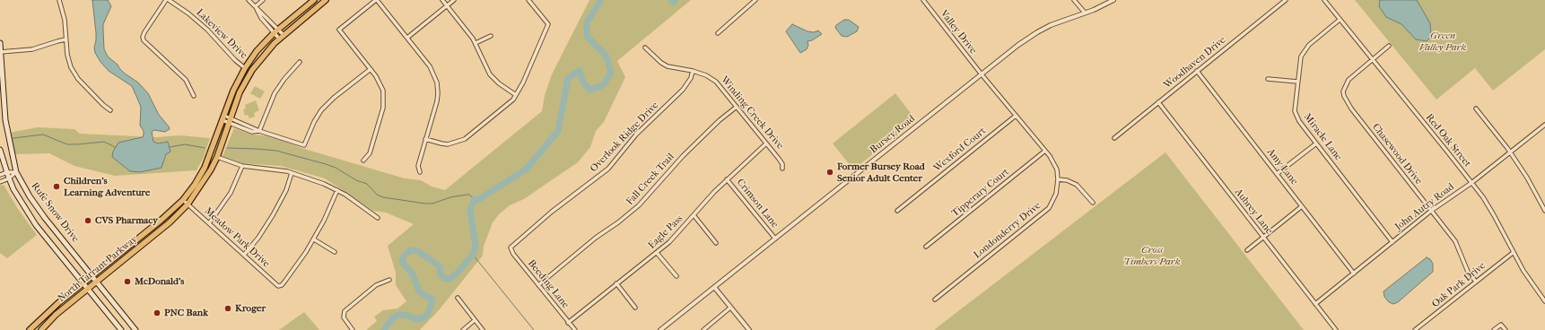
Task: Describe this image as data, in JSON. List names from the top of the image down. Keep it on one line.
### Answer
{"streets":{"main road":["Rufe Snow Drive","North Tarrant Parkway"],"street":["Valley Drive","Lakeview Drive","Woodhaven Drive","Winding Creek Drive","Bursey Road","Overlook Ridge Drive","Miracle Lane","Red Oak Street","Wexford Court","Chasewood Drive","Amy Lane","Fall Creek Trail","Tipperary Court","Crimson Lane","John Autry Road","Aubrey Lane","Londonderry Drive","Eagle Pass","Meadow Park Drive","Beeding Lane","Oak Park Drive"]},"crossings":[["Valley Drive","Bursey Road"],["Valley Drive","Londonderry Drive"],["Lakeview Drive","North Tarrant Parkway"],["Woodhaven Drive","Amy Lane"],["Woodhaven Drive","Aubrey Lane"],["Winding Creek Drive","Overlook Ridge Drive"],["Winding Creek Drive","Fall Creek Trail"],["Winding Creek Drive","Eagle Pass"],["Bursey Road","Crimson Lane"],["Bursey Road","Londonderry Drive"],["Overlook Ridge Drive","Beeding Lane"],["Miracle Lane","Red Oak Street"],["Miracle Lane","John Autry Road"],["Red Oak Street","Chasewood Drive"],["Red Oak Street","John Autry Road"],["Red Oak Street","Oak Park Drive"],["Wexford Court","Londonderry Drive"],["Chasewood Drive","John Autry Road"],["Chasewood Drive","Oak Park Drive"],["Amy Lane","John Autry Road"],["Fall Creek Trail","Beeding Lane"],["Tipperary Court","Londonderry Drive"],["Crimson Lane","Eagle Pass"],["John Autry Road","Aubrey Lane"],["Rufe Snow Drive","North Tarrant Parkway"],["Eagle Pass","Beeding Lane"],["Meadow Park Drive","North Tarrant Parkway"]],"parks":["Green Valley Park","Cross Timbers Park"],"places":["Former Bursey Road Senior Adult Center","Children's Learning Adventure","CVS Pharmacy","McDonald's","Kroger","PNC Bank"]}
